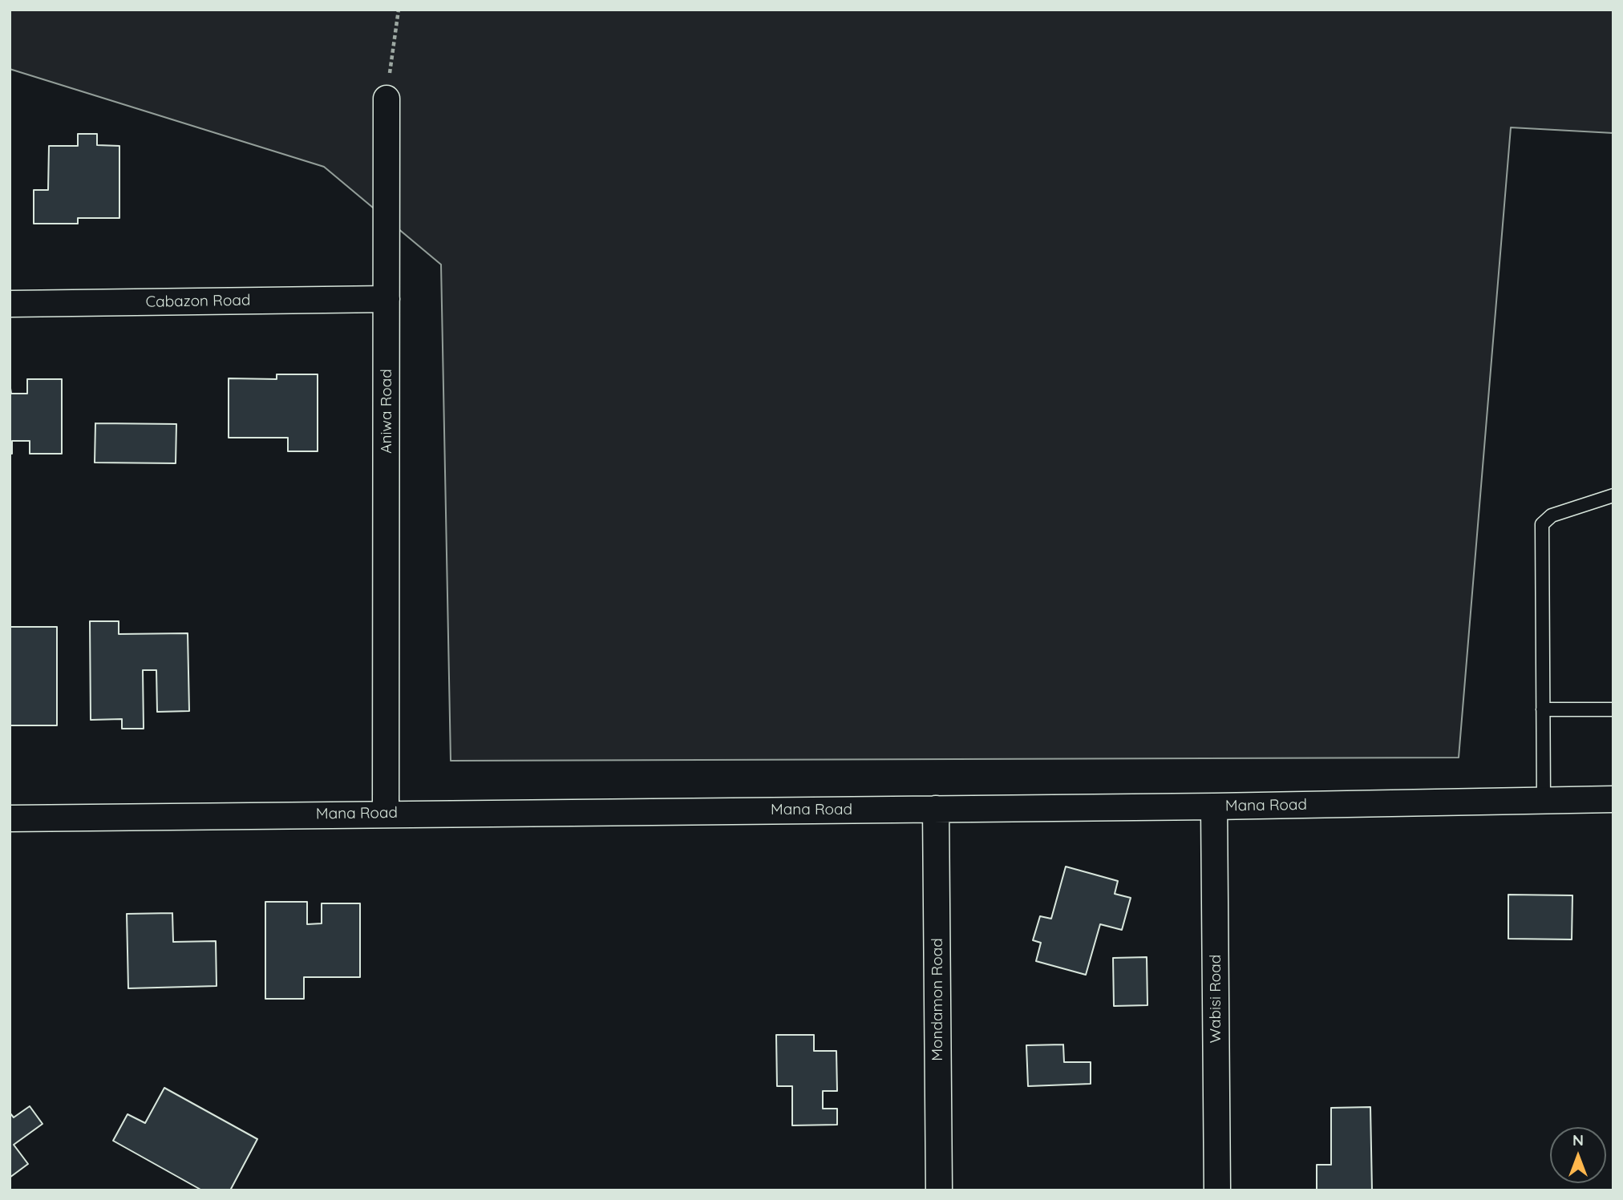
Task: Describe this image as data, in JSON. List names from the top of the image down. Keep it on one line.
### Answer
{"streets":{"street":["Cabazon Road","Aniwa Road","Mana Road","Wabisi Road","Mondamon Road"]},"crossings":[["Cabazon Road","Aniwa Road"],["Aniwa Road","Mana Road"],["Mana Road","Wabisi Road"],["Mana Road","Mondamon Road"]],"north":"top"}
